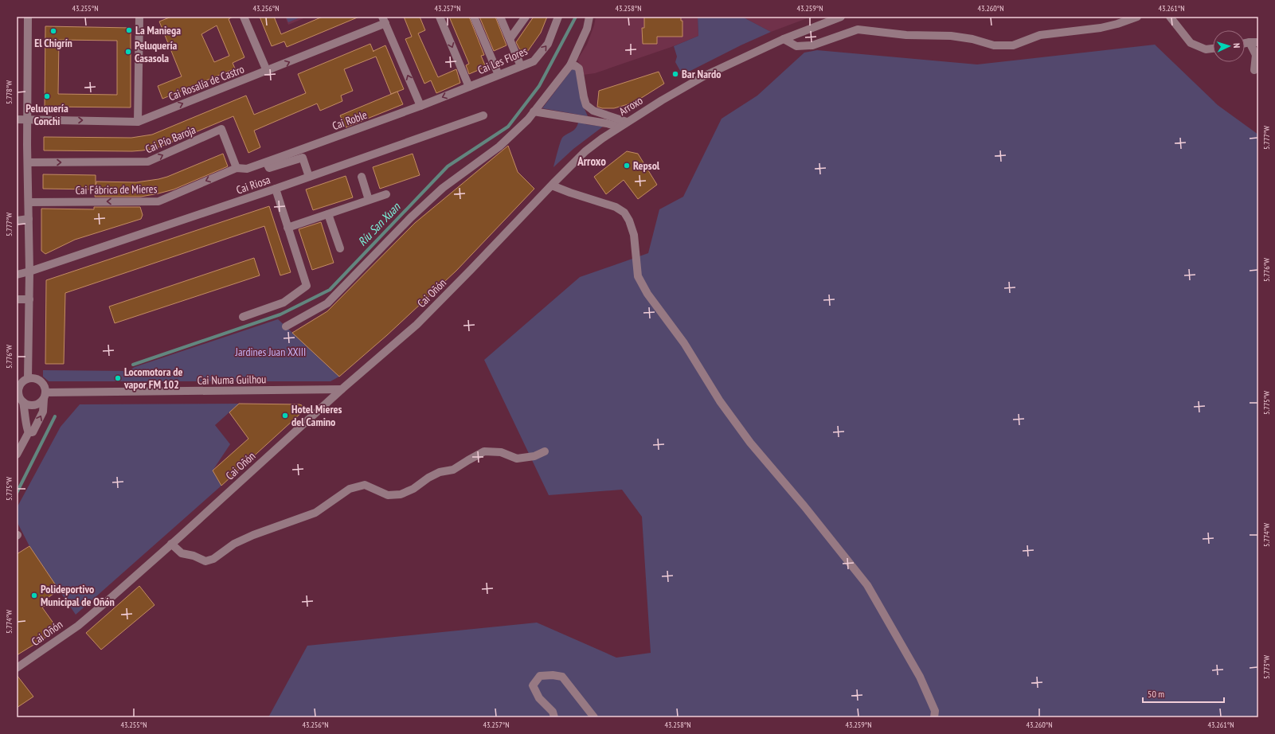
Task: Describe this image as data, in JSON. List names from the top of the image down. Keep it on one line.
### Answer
{"streets":{"street":["Cai Les Flores","Cai Rosalía de Castro","Arroxo","Cai Roble","Cai Pío Baroja","Cai Riosa","Cai Fábrica de Mieres","Cai Oñón","Cai Numa Guilhou"]},"crossings":[["Cai Les Flores","Cai Roble"],["Arroxo","Cai Oñón"],["Cai Roble","Cai Pío Baroja"],["Cai Roble","Cai Fábrica de Mieres"],["Cai Pío Baroja","Cai Fábrica de Mieres"],["Cai Oñón","Cai Numa Guilhou"]],"one_way":["Cai Rosalía de Castro","Cai Pío Baroja","Cai Fábrica de Mieres"],"districts":["Arroxo"],"water":["Ríu San Xuan"],"parks":["Jardines Juan XXIII"],"places":["La Maniega","El Chigrín","Peluquería Casasola","Bar Nardo","Peluquería Conchi","Repsol","Locomotora de vapor FM 102","Hotel Mieres del Camino","Polideportivo Municipal de Oñón"],"scale_bar":"50 m","north":"right","coordinates":["43.255°N","43.256°N","43.257°N","43.258°N","43.259°N","43.260°N","43.261°N","5.778°W","5.777°W","5.776°W","5.775°W","5.774°W","5.773°W"]}
